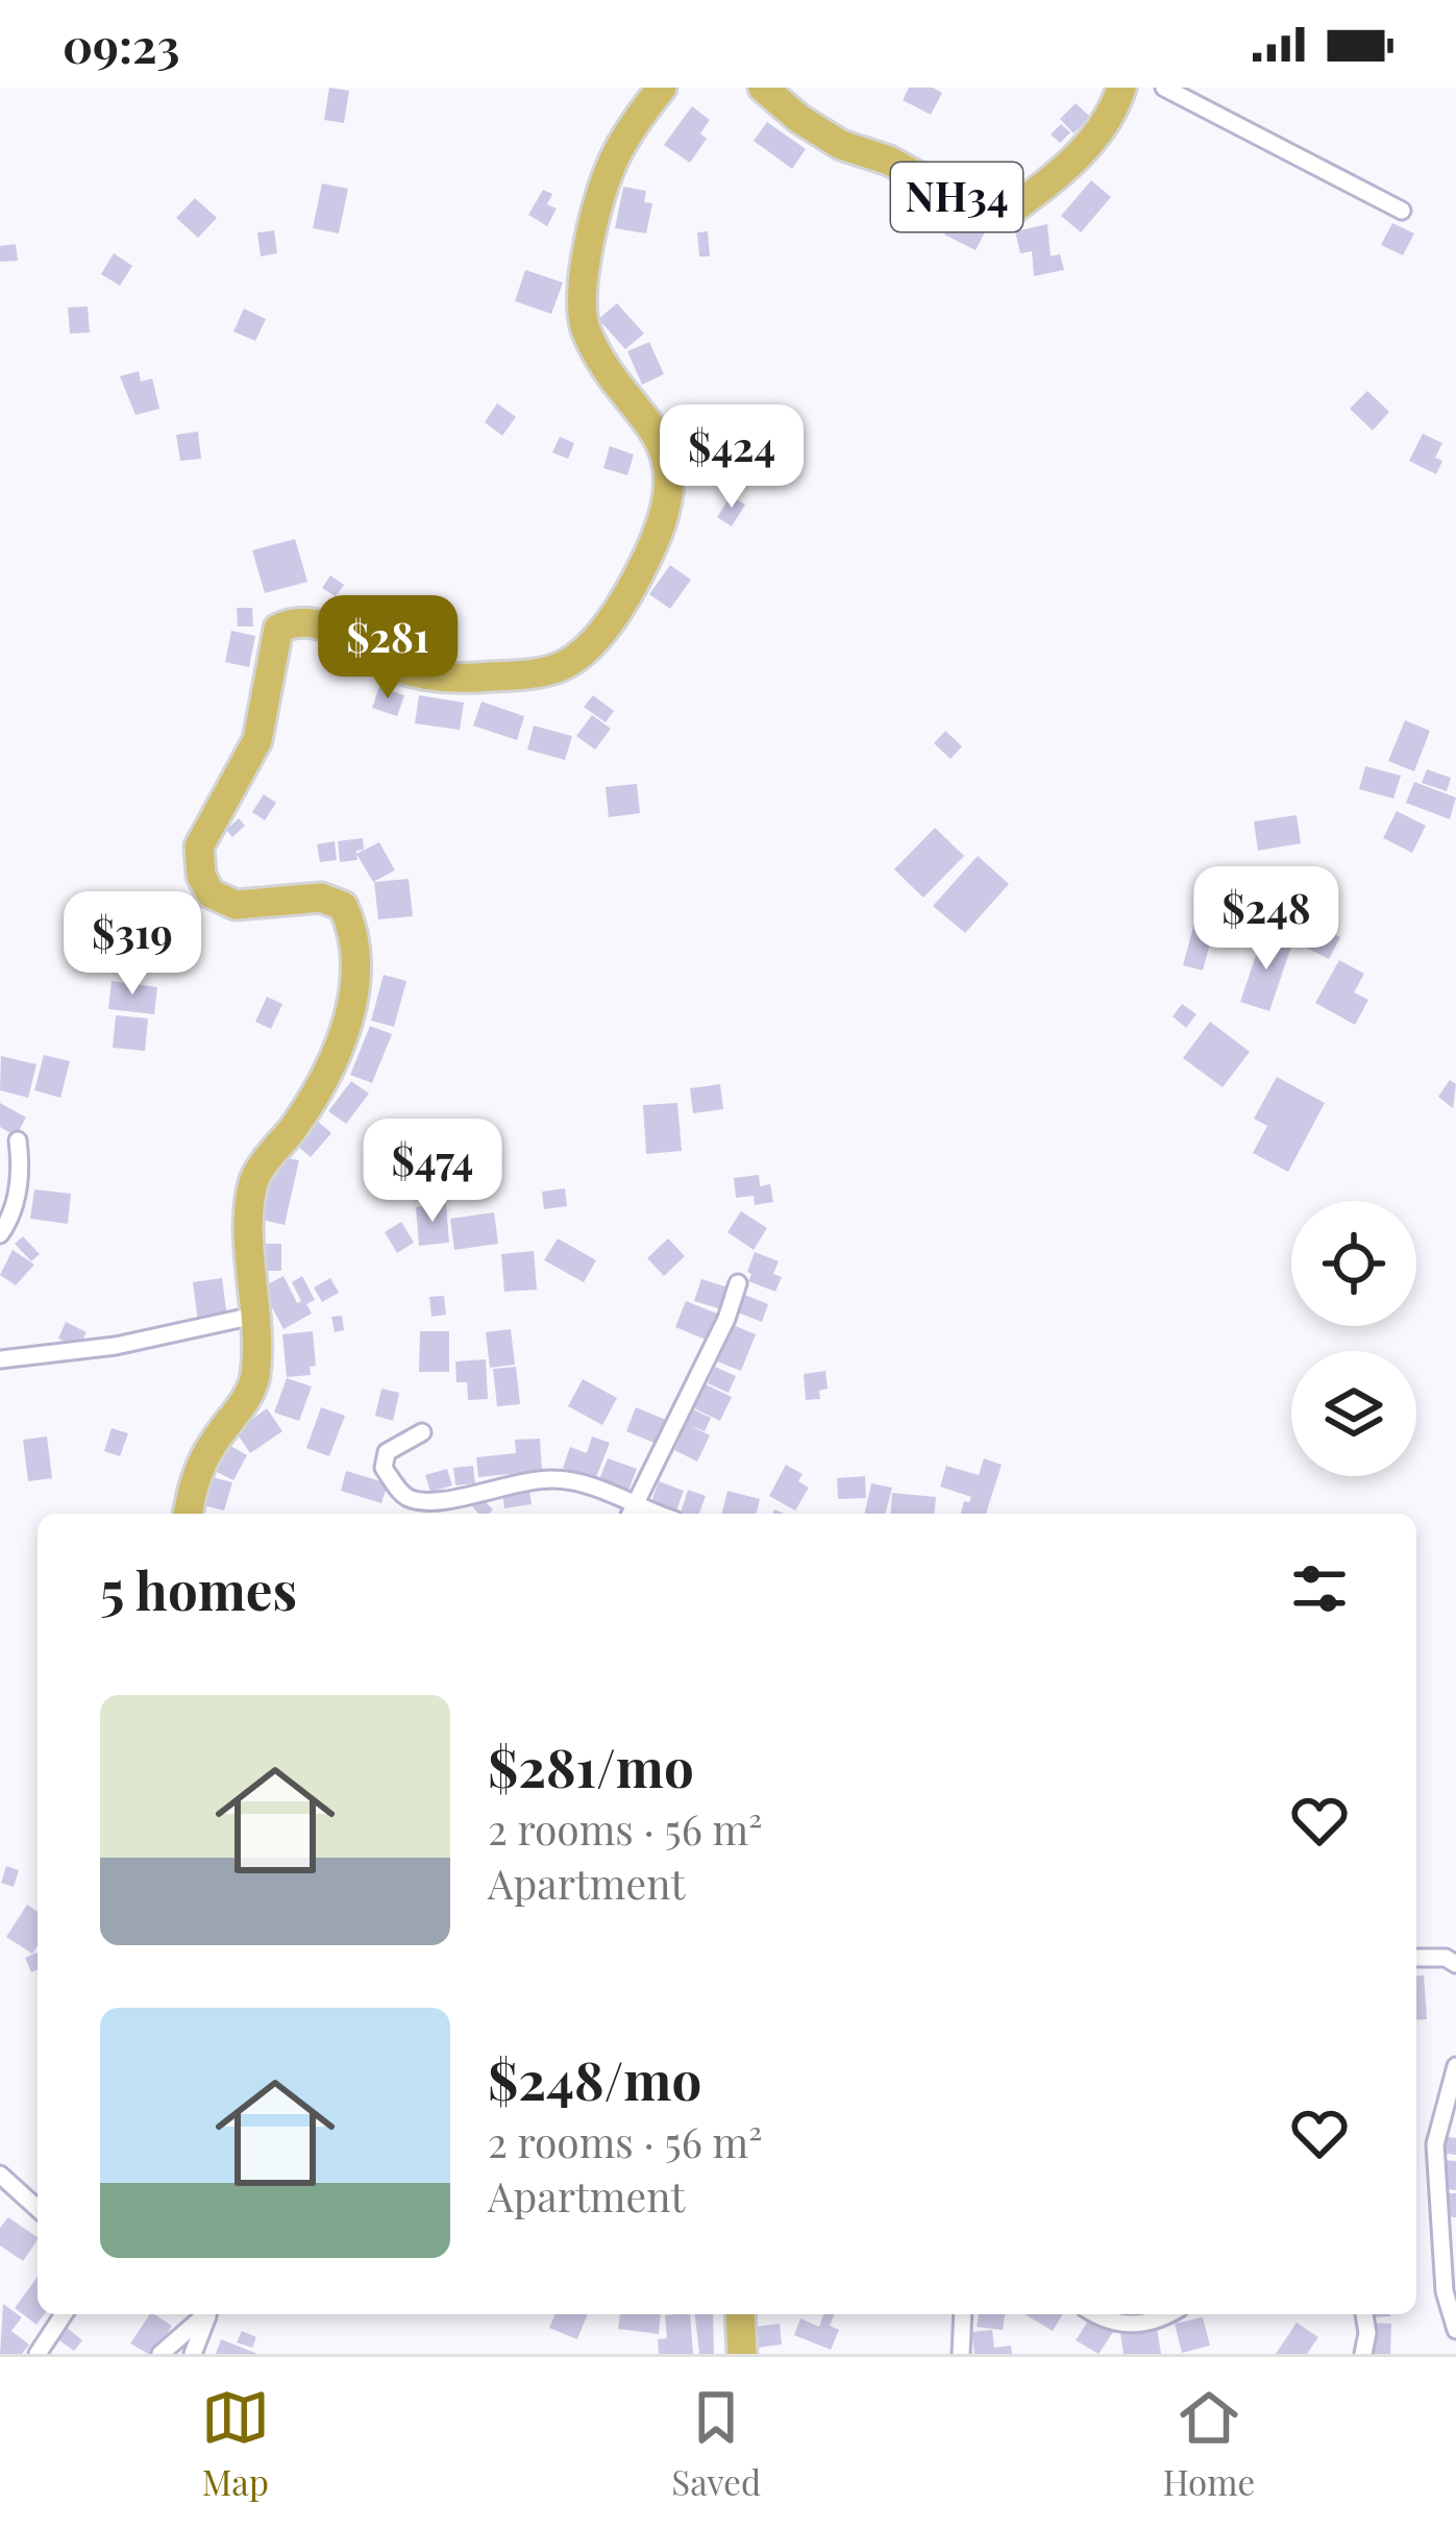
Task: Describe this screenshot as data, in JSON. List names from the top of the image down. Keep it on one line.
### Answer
{"streets":{"highway":["NH34"]},"page":{"status":"09:23","price":["$424","$281","$248","$319","$474"],"heading":"5 homes","list":[{"name":"$281/mo","note":"2 rooms · 56 m² · Apartment"},{"name":"$248/mo","note":"2 rooms · 56 m² · Apartment"}],"tabs":["Map","Saved","Home"]}}
